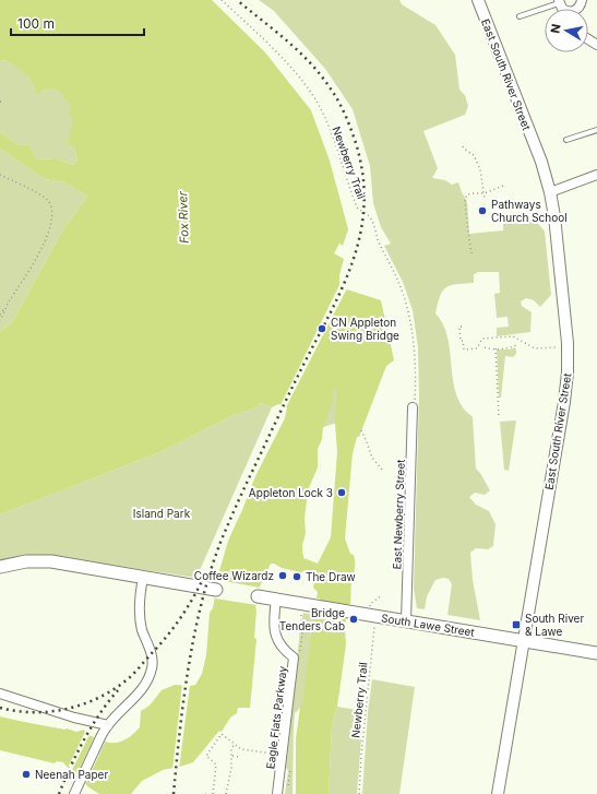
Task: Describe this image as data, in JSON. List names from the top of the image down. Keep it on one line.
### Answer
{"streets":{"main road":["South Lawe Street"],"street":["East South River Street","East Newberry Street","Eagle Flats Parkway"],"path":["Newberry Trail"]},"crossings":[["East South River Street","South Lawe Street"],["Newberry Trail","East Newberry Street"],["Newberry Trail","South Lawe Street"],["East Newberry Street","South Lawe Street"],["South Lawe Street","Eagle Flats Parkway"]],"water":["Fox River"],"parks":["Island Park"],"places":{"other":["Pathways Church School","CN Appleton Swing Bridge","Appleton Lock 3","Coffee Wizardz","The Draw","Bridge Tenders Cab","Neenah Paper"],"transit":["South River & Lawe"]},"scale_bar":"100 m","north":"left"}
